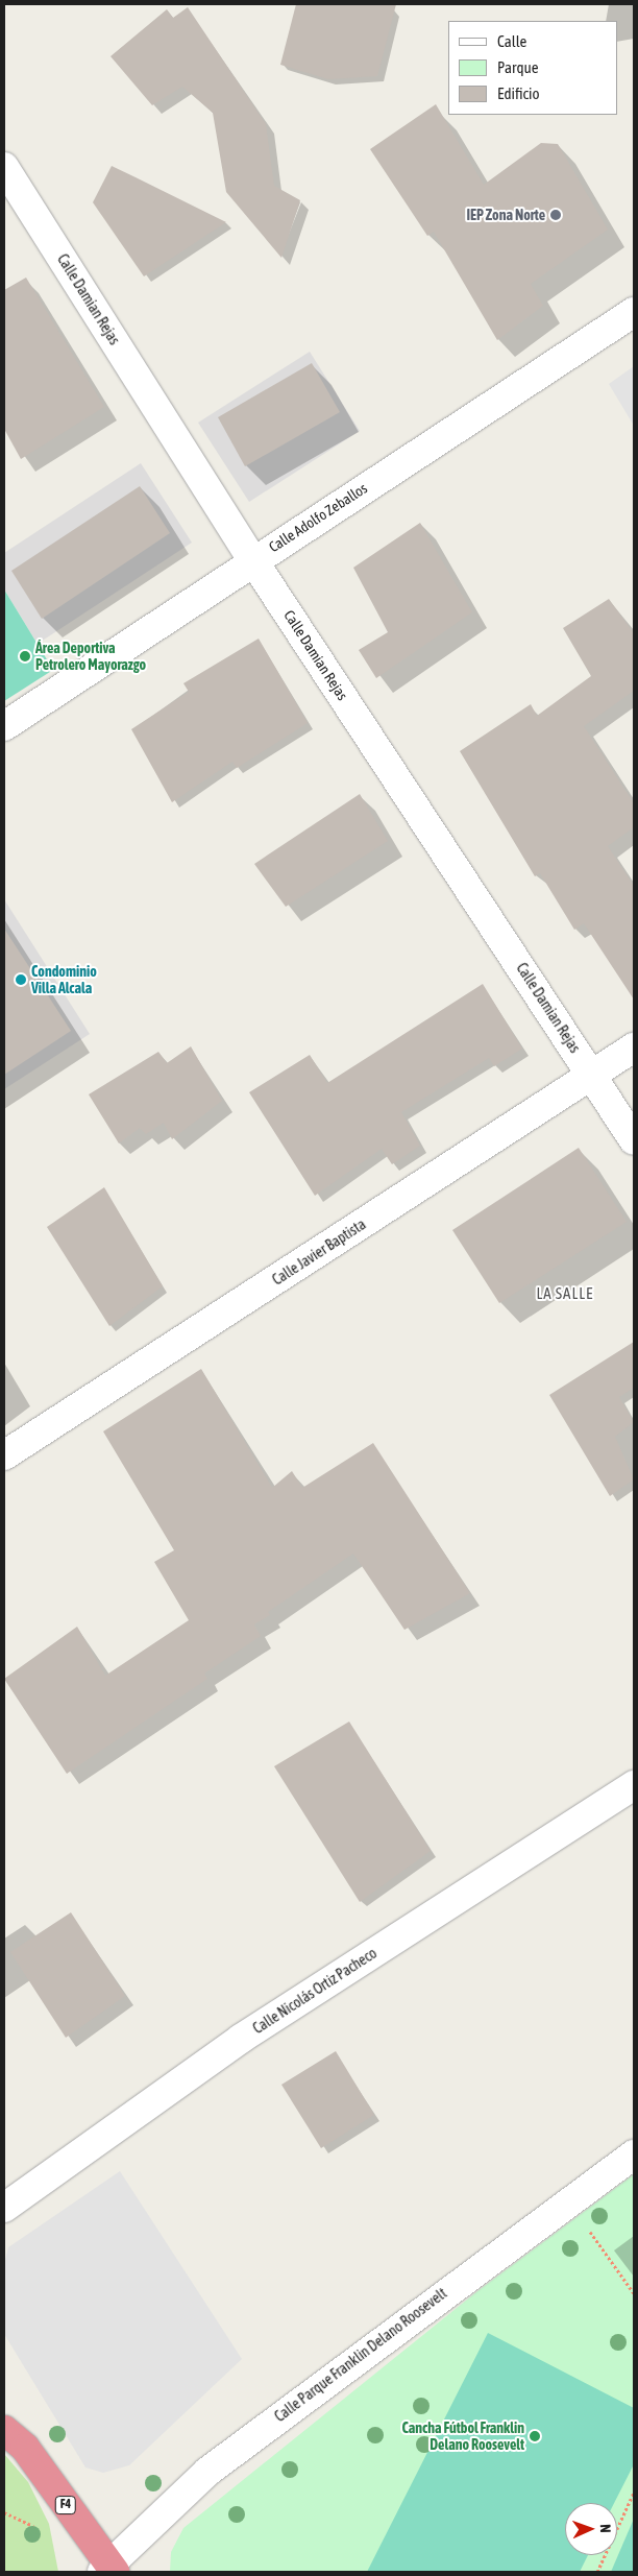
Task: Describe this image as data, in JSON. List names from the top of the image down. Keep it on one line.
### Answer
{"streets":{"highway":["F4"],"street":["Calle Damian Rejas","Calle Adolfo Zeballos","Calle Javier Baptista","Calle Nicolás Ortiz Pacheco","Calle Parque Franklin Delano Roosevelt"]},"crossings":[["Calle Damian Rejas","Calle Adolfo Zeballos"],["Calle Damian Rejas","Calle Javier Baptista"],["Calle Parque Franklin Delano Roosevelt","F4"]],"districts":["LA SALLE"],"places":["IEP Zona Norte","Área Deportiva Petrolero Mayorazgo","Condominio Villa Alcala","Cancha Fútbol Franklin Delano Roosevelt"],"legend":["Calle","Parque","Edificio"],"north":"right"}
